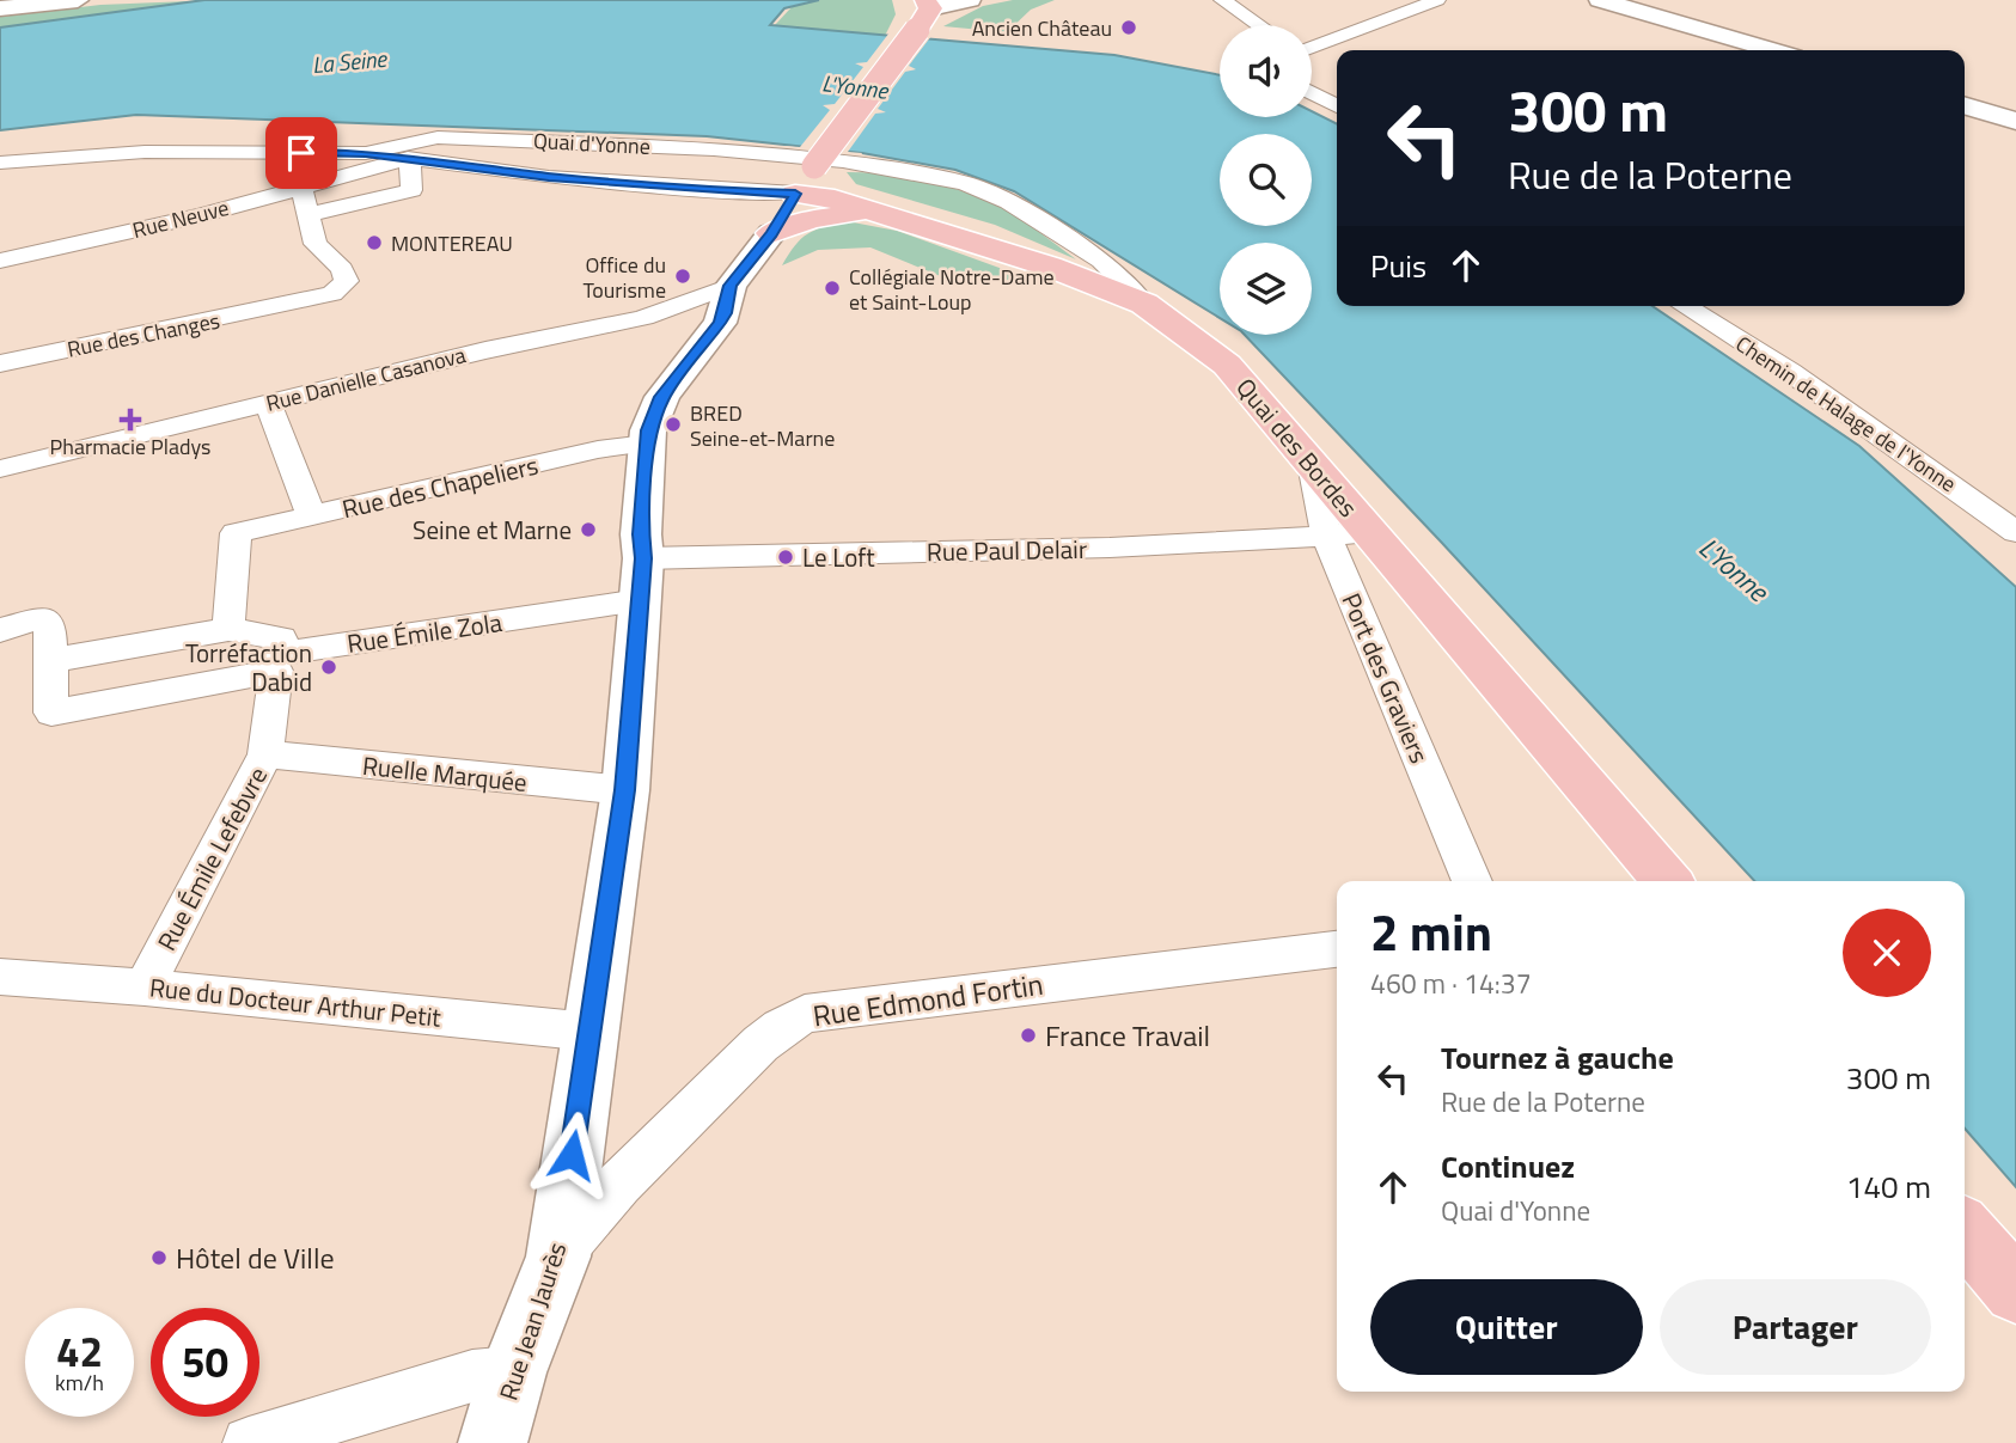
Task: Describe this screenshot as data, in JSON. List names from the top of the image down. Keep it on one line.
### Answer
{"streets":{"main road":["Quai des Bordes","Rue Jean Jaurès"],"street":["Quai d'Yonne","Rue Neuve","Rue des Changes","Rue Danielle Casanova","Chemin de Halage de l'Yonne","Rue des Chapeliers","Rue Paul Delair","Rue Émile Zola","Port des Graviers","Ruelle Marquée","Rue Émile Lefebvre","Rue Edmond Fortin","Rue du Docteur Arthur Petit"]},"crossings":[["Quai d'Yonne","Quai des Bordes"],["Rue Danielle Casanova","Rue Jean Jaurès"],["Quai des Bordes","Rue Paul Delair"],["Quai des Bordes","Port des Graviers"],["Quai des Bordes","Rue Jean Jaurès"],["Rue des Chapeliers","Rue Jean Jaurès"],["Rue Paul Delair","Rue Émile Zola"],["Rue Paul Delair","Port des Graviers"],["Rue Paul Delair","Rue Jean Jaurès"],["Rue Émile Zola","Rue Émile Lefebvre"],["Rue Émile Zola","Rue Jean Jaurès"],["Ruelle Marquée","Rue Émile Lefebvre"],["Ruelle Marquée","Rue Jean Jaurès"],["Rue Émile Lefebvre","Rue du Docteur Arthur Petit"],["Rue Edmond Fortin","Rue Jean Jaurès"],["Rue du Docteur Arthur Petit","Rue Jean Jaurès"]],"water":["La Seine","L'Yonne"],"places":{"other":["Ancien Château","MONTEREAU","Office du Tourisme","Collégiale Notre-Dame et Saint-Loup","BRED Seine-et-Marne","Seine et Marne","Le Loft","Torréfaction Dabid","France Travail","Hôtel de Ville"],"health":["Pharmacie Pladys"]},"page":{"turn":["300 m","Rue de la Poterne"],"then":"Puis","heading":["2 min","460 m · 14:37"],"list":[{"name":"Tournez à gauche","note":"Rue de la Poterne","value":"300 m"},{"name":"Continuez","note":"Quai d'Yonne","value":"140 m"}],"buttons":["Quitter","Partager"],"speed":"42 km/h","limit":"50"}}
